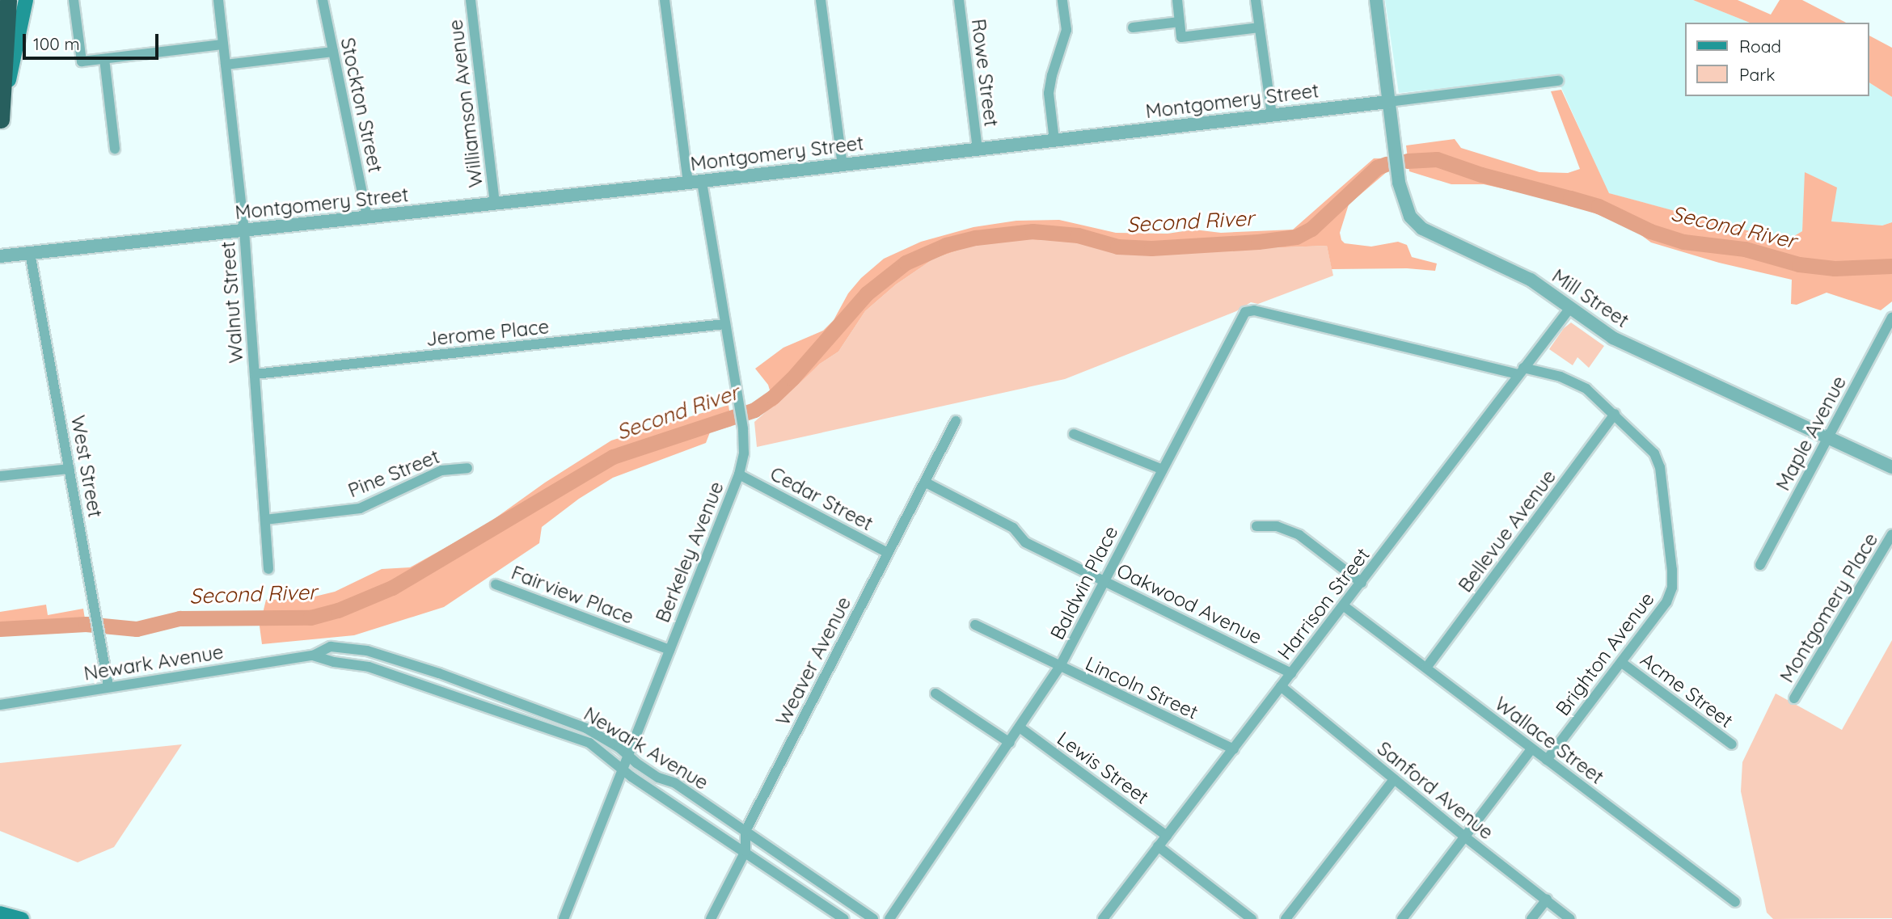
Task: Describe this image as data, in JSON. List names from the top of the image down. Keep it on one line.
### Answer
{"streets":{"street":["Rowe Street","Montgomery Street","Williamson Avenue","Stockton Street","Mill Street","Walnut Street","Jerome Place","Maple Avenue","West Street","Pine Street","Cedar Street","Bellevue Avenue","Berkeley Avenue","Baldwin Place","Fairview Place","Oakwood Avenue","Harrison Street","Montgomery Place","Brighton Avenue","Weaver Avenue","Newark Avenue","Lincoln Street","Acme Street","Wallace Street","Lewis Street","Sanford Avenue"]},"crossings":[["Rowe Street","Montgomery Street"],["Montgomery Street","Williamson Avenue"],["Montgomery Street","Stockton Street"],["Montgomery Street","Mill Street"],["Montgomery Street","Walnut Street"],["Montgomery Street","West Street"],["Montgomery Street","Berkeley Avenue"],["Mill Street","Maple Avenue"],["Mill Street","Harrison Street"],["Walnut Street","Jerome Place"],["Walnut Street","Pine Street"],["Jerome Place","Berkeley Avenue"],["West Street","Newark Avenue"],["Cedar Street","Berkeley Avenue"],["Cedar Street","Weaver Avenue"],["Bellevue Avenue","Brighton Avenue"],["Bellevue Avenue","Wallace Street"],["Berkeley Avenue","Fairview Place"],["Berkeley Avenue","Newark Avenue"],["Baldwin Place","Oakwood Avenue"],["Baldwin Place","Brighton Avenue"],["Baldwin Place","Lincoln Street"],["Baldwin Place","Lewis Street"],["Oakwood Avenue","Harrison Street"],["Oakwood Avenue","Weaver Avenue"],["Harrison Street","Brighton Avenue"],["Harrison Street","Lincoln Street"],["Harrison Street","Wallace Street"],["Harrison Street","Lewis Street"],["Harrison Street","Sanford Avenue"],["Brighton Avenue","Acme Street"],["Brighton Avenue","Wallace Street"],["Weaver Avenue","Newark Avenue"]],"water":["Second River"],"legend":["Road","Park"],"scale_bar":"100 m"}
